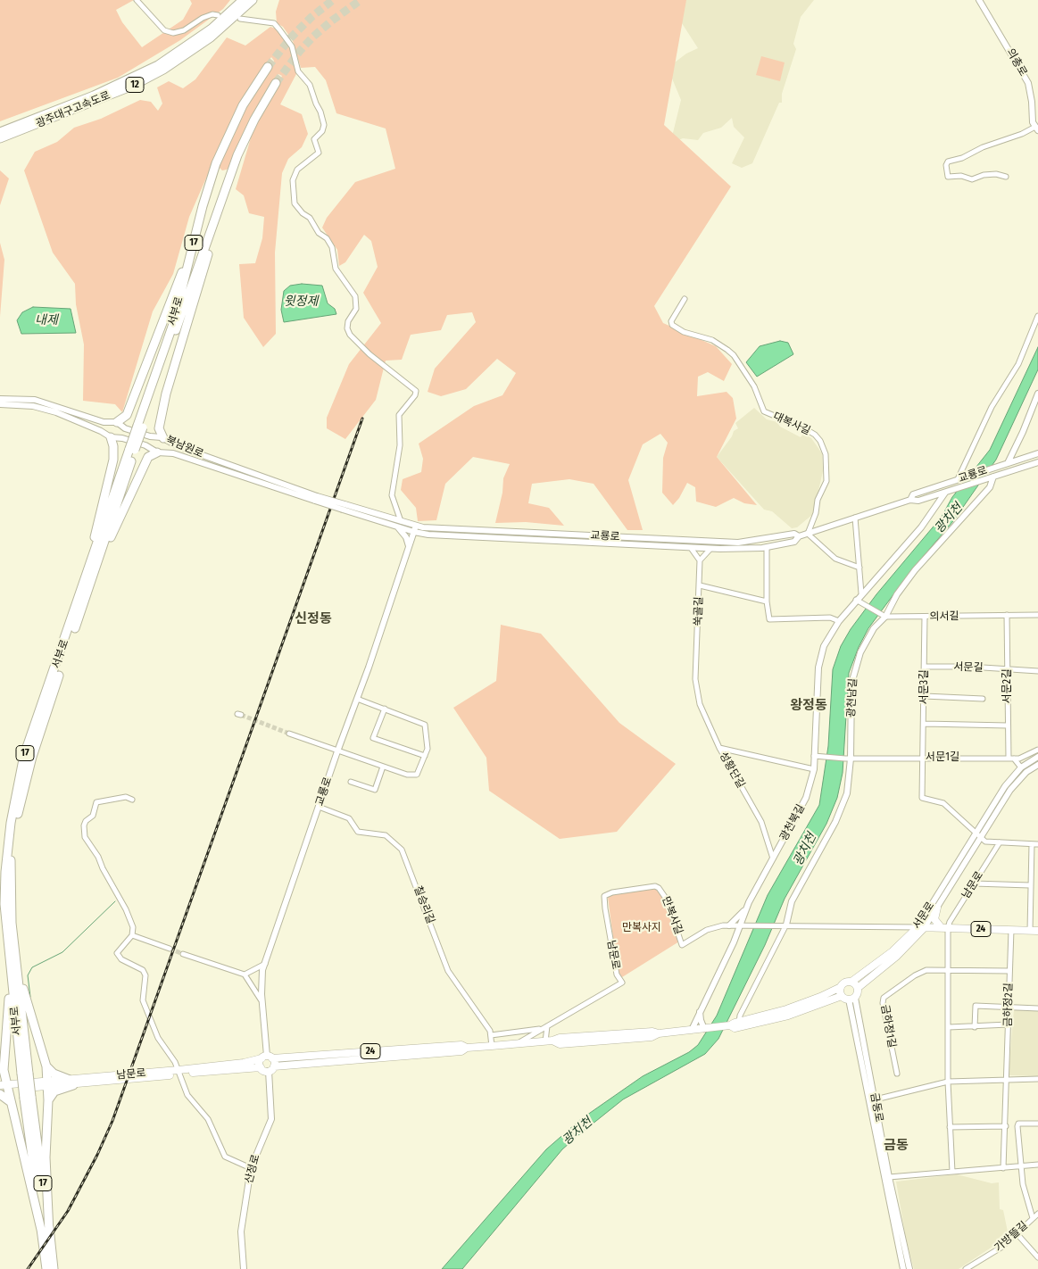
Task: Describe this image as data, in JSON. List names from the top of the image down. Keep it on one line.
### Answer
{"streets":{"highway":["12","광주대구고속도로","17","서부로"],"main road":["남문로","서문로","24","금동로"],"street":["의총로","대복사길","북남원로","교룡로","쑥골길","의서길","서문길","서문2길","서문3길","광천남길","서문1길","성황단길","광천북길","칠승리길","만복사길","금하정2길","금하정1길","산정로","가방뜰길"]},"crossings":[["대복사길","교룡로"],["교룡로","광천남길"],["교룡로","광천북길"],["교룡로","남문로"],["교룡로","칠승리길"],["쑥골길","성황단길"],["의서길","서문2길"],["의서길","서문3길"],["의서길","광천남길"],["서문길","서문2길"],["서문길","서문3길"],["서문2길","서문1길"],["서문3길","서문1길"],["광천남길","서문1길"],["서문1길","광천북길"],["성황단길","광천북길"],["광천북길","남문로"],["남문로","칠승리길"],["남문로","만복사길"],["남문로","24"],["남문로","산정로"],["서문로","24"],["서문로","금동로"],["24","금하정2길"],["금하정2길","금하정1길"]],"districts":["신정동","왕정동","금동"],"water":["윗정제","내제","광치천"],"parks":["만복사지"]}
